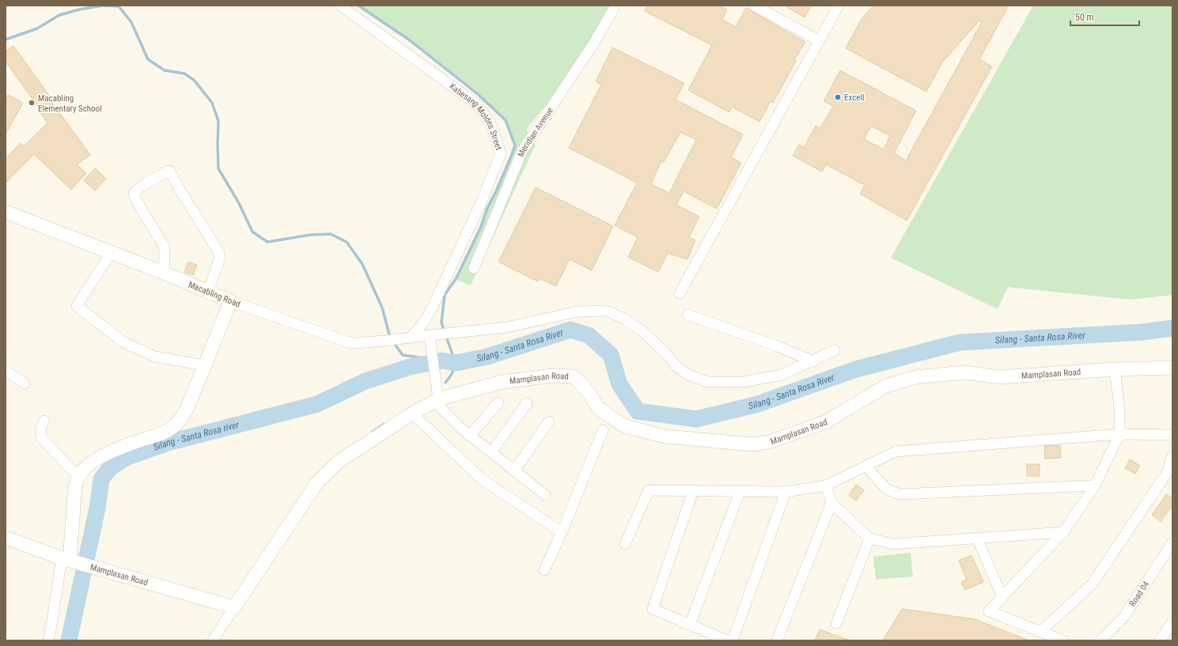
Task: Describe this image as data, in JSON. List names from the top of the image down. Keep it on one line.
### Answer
{"streets":{"street":["Kabesang Moldes Street","Meridian Avenue","Macabling Road","Mamplasan Road","Road 04"]},"crossings":[["Kabesang Moldes Street","Macabling Road"]],"water":["Silang - Santa Rosa River","Silang - Santa Rosa river"],"places":["Excell","Macabling Elementary School"],"scale_bar":"50 m"}
